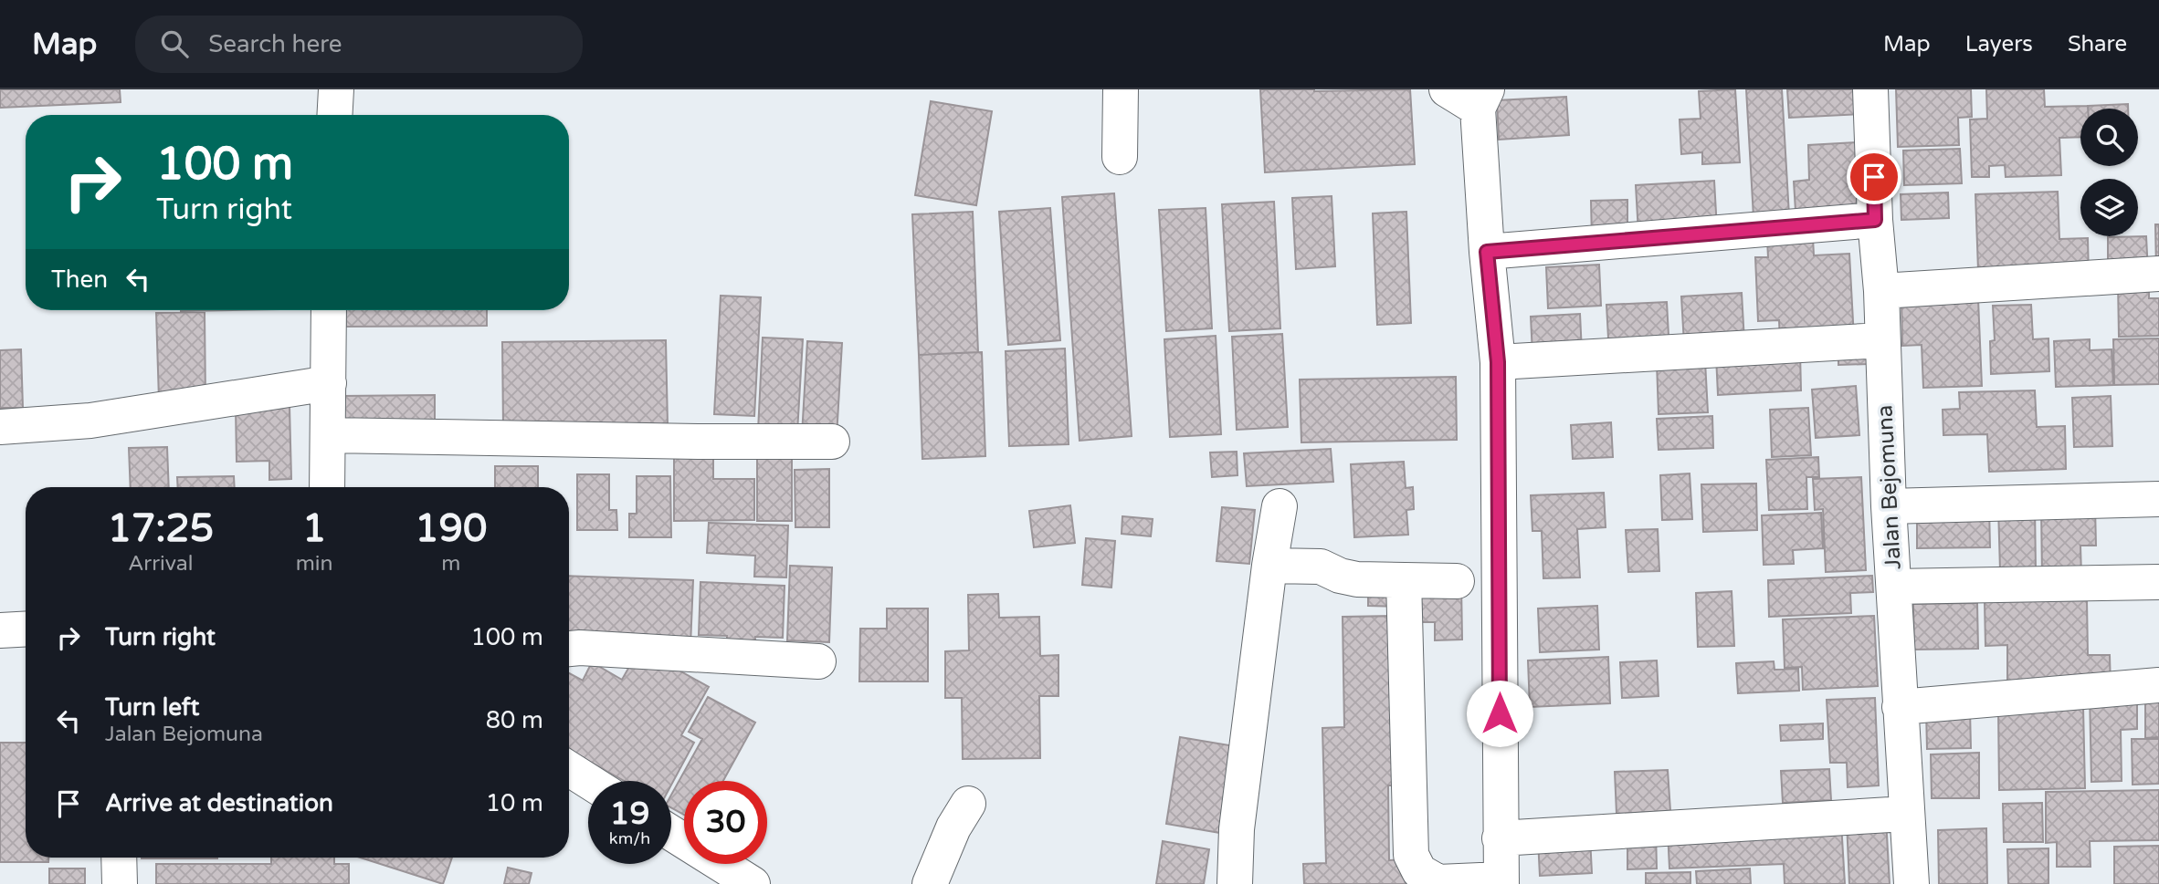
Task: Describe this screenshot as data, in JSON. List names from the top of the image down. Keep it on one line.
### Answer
{"streets":{"street":["Jalan Bejomuna"]},"page":{"header":"Map","search":"Search here","nav":["Map","Layers","Share"],"turn":["100 m","Turn right"],"then":"Then","eta":["17:25","Arrival","1","min","190","m"],"list":[{"name":"Turn right","value":"100 m"},{"name":"Turn left","note":"Jalan Bejomuna","value":"80 m"},{"name":"Arrive at destination","value":"10 m"}],"speed":"19 km/h","limit":"30"}}
